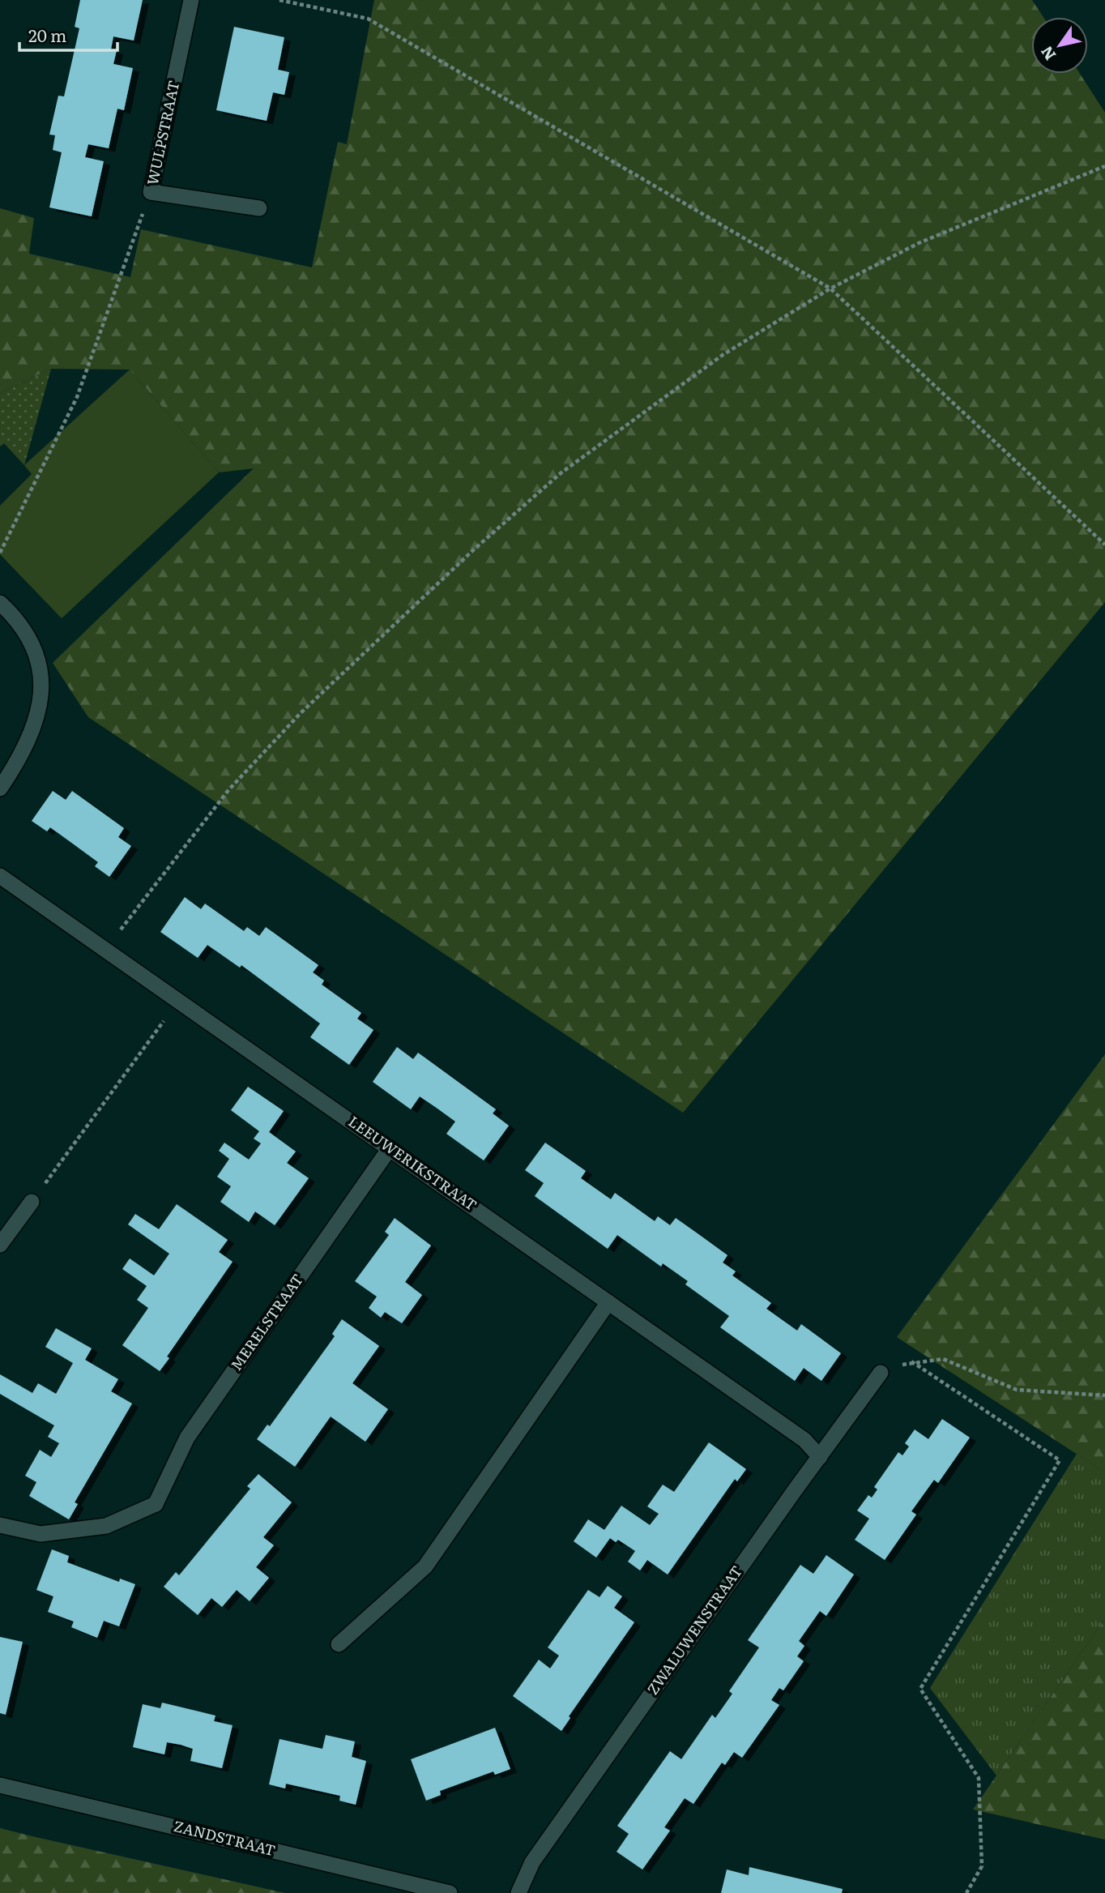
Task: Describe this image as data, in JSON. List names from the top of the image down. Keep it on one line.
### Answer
{"streets":{"street":["WULPSTRAAT","LEEUWERIKSTRAAT","MERELSTRAAT","ZWALUWENSTRAAT","ZANDSTRAAT"]},"crossings":[["LEEUWERIKSTRAAT","MERELSTRAAT"],["LEEUWERIKSTRAAT","ZWALUWENSTRAAT"]],"scale_bar":"20 m","north":"bottom left"}
